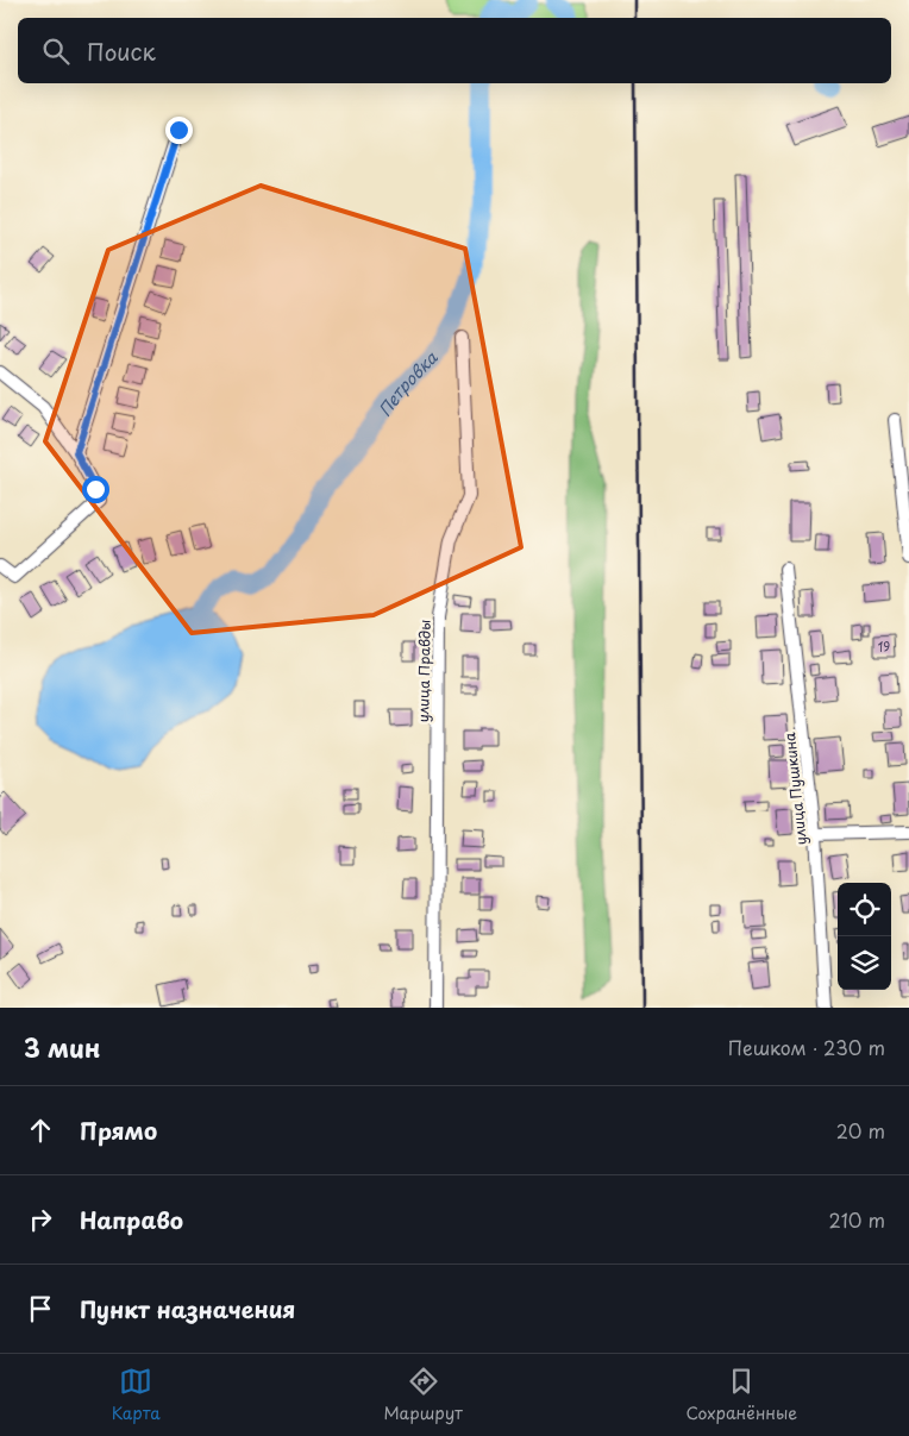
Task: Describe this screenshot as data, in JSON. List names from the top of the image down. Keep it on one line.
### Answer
{"streets":{"street":["улица Правды","улица Пушкина"]},"water":["Петровка"],"house_numbers":["19"],"page":{"search":"Поиск","heading":["3 мин","Пешком · 230 m"],"list":[["Прямо","20 m"],["Направо","210 m"],"Пункт назначения"],"nav":["Карта","Маршрут","Сохранённые"]}}
